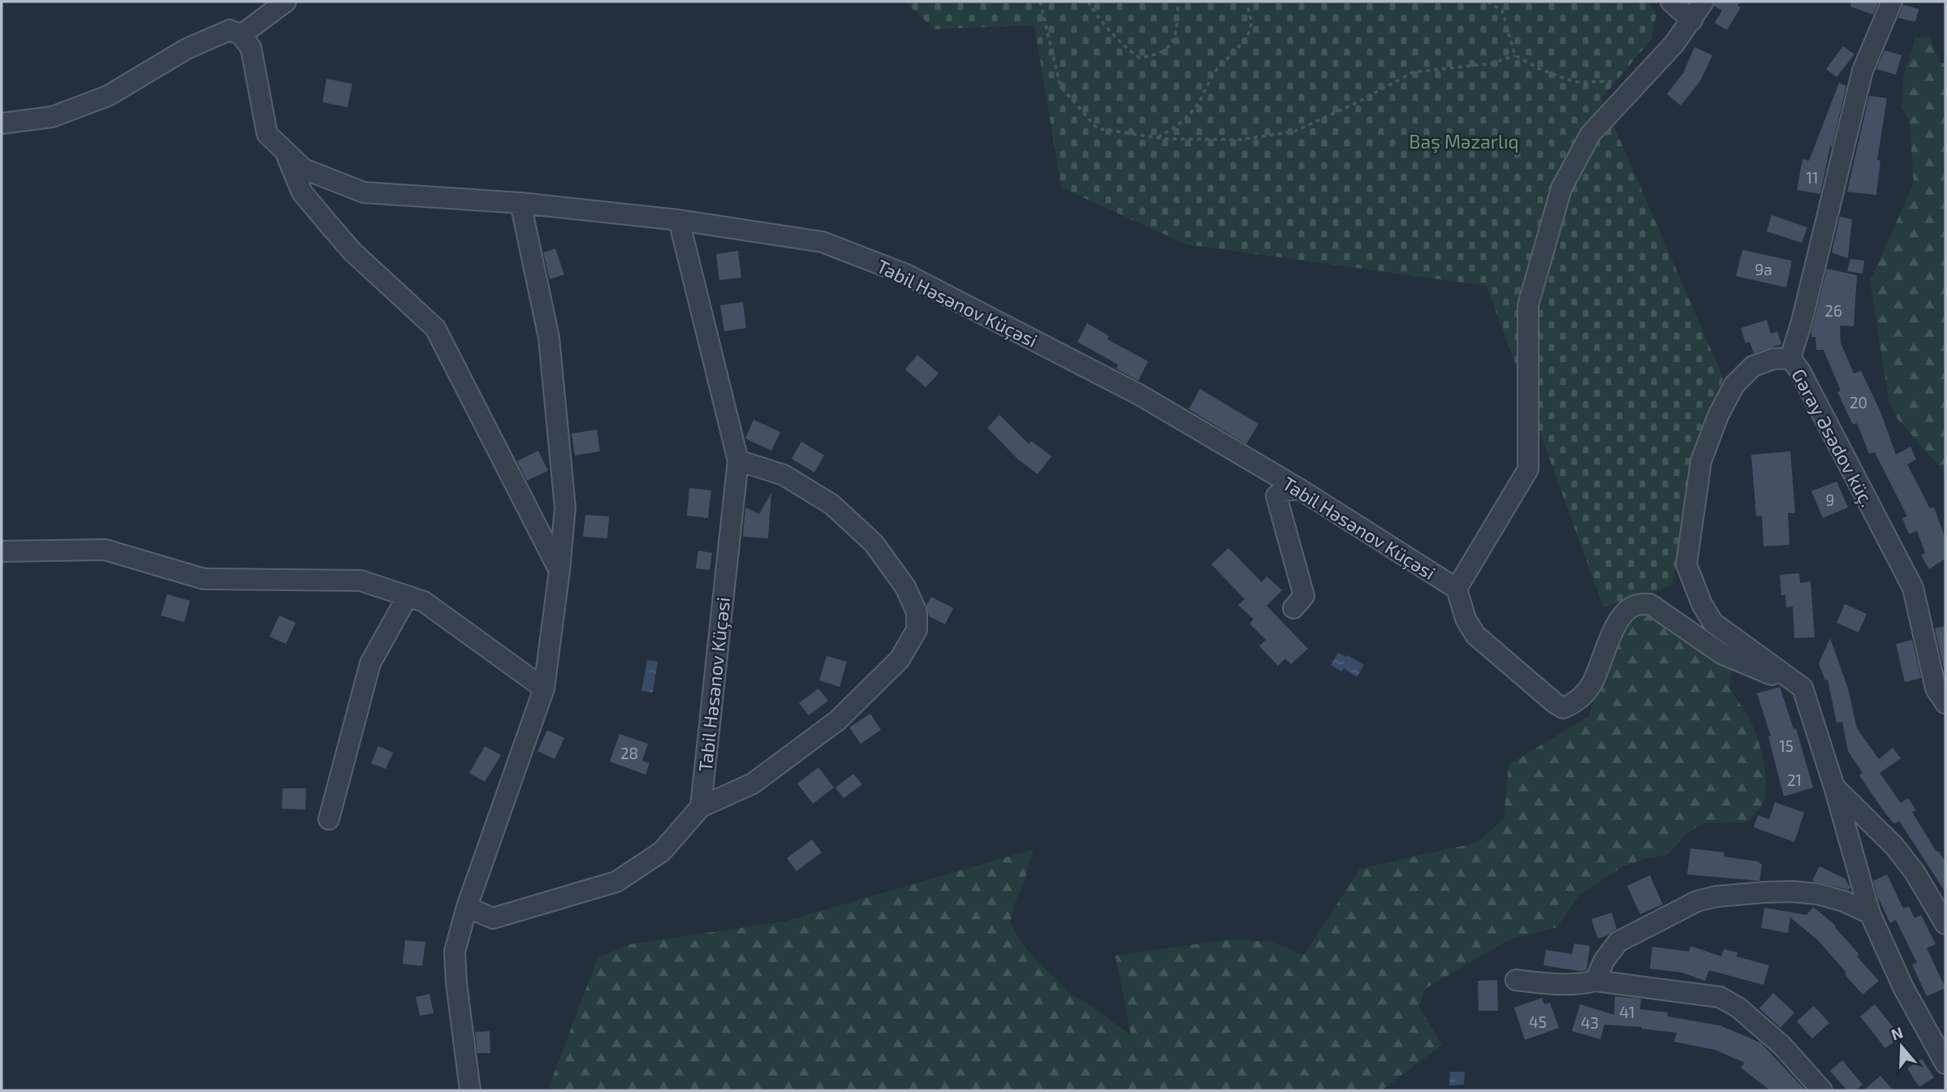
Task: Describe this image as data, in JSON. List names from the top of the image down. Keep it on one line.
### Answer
{"streets":{"street":["Tabil Həsənov Küçəsi","Gəray Əsədov küç."]},"parks":["Baş Məzarlıq"],"house_numbers":["11","9а","26","20","9","15","28","21","41","45","43"],"north":"top"}
